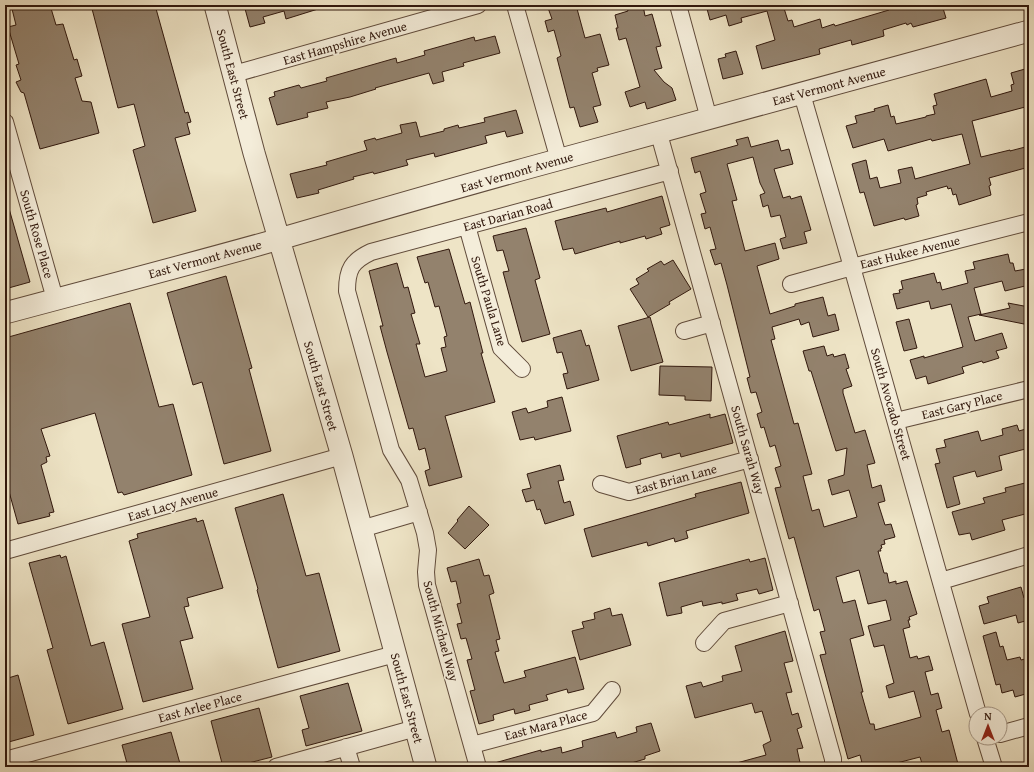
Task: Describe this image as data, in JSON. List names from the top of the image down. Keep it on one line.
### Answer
{"streets":{"street":["East Hampshire Avenue","South East Street","East Vermont Avenue","East Darian Road","South Rose Place","East Hukee Avenue","South Paula Lane","South Avocado Street","East Gary Place","South Sarah Way","East Brian Lane","East Lacy Avenue","South Michael Way","East Arlee Place","East Mara Place"]},"crossings":[["East Hampshire Avenue","South East Street"],["South East Street","East Vermont Avenue"],["South East Street","East Lacy Avenue"],["South East Street","East Arlee Place"],["East Vermont Avenue","South Rose Place"],["East Vermont Avenue","South Avocado Street"],["East Vermont Avenue","South Sarah Way"],["East Darian Road","South Paula Lane"],["East Darian Road","South Sarah Way"],["East Darian Road","South Michael Way"],["East Hukee Avenue","South Avocado Street"],["South Avocado Street","East Gary Place"],["South Sarah Way","East Brian Lane"],["South Michael Way","East Mara Place"]],"north":"top"}
